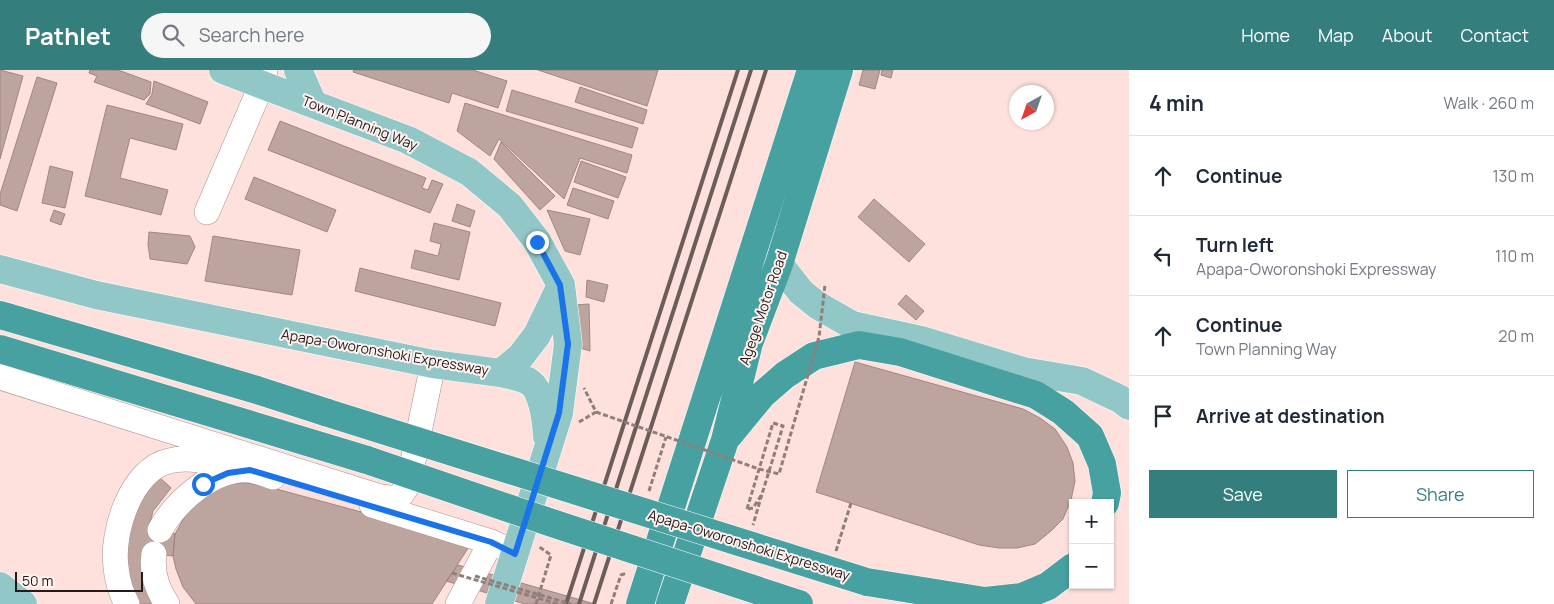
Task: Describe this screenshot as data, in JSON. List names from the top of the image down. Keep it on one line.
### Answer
{"streets":{"highway":["Agege Motor Road","Apapa-Oworonshoki Expressway"],"main road":["Town Planning Way"]},"crossings":[["Town Planning Way","Apapa-Oworonshoki Expressway"]],"scale_bar":"50 m","north":"bottom left","page":{"header":"Pathlet","search":"Search here","nav":["Home","Map","About","Contact"],"heading":["4 min","Walk · 260 m"],"list":[["Continue","130 m"],["Turn left","Apapa-Oworonshoki Expressway","110 m"],["Continue","Town Planning Way","20 m"],"Arrive at destination"],"buttons":["Save","Share"],"map_buttons":["+","−"],"scale":"50 m"}}
